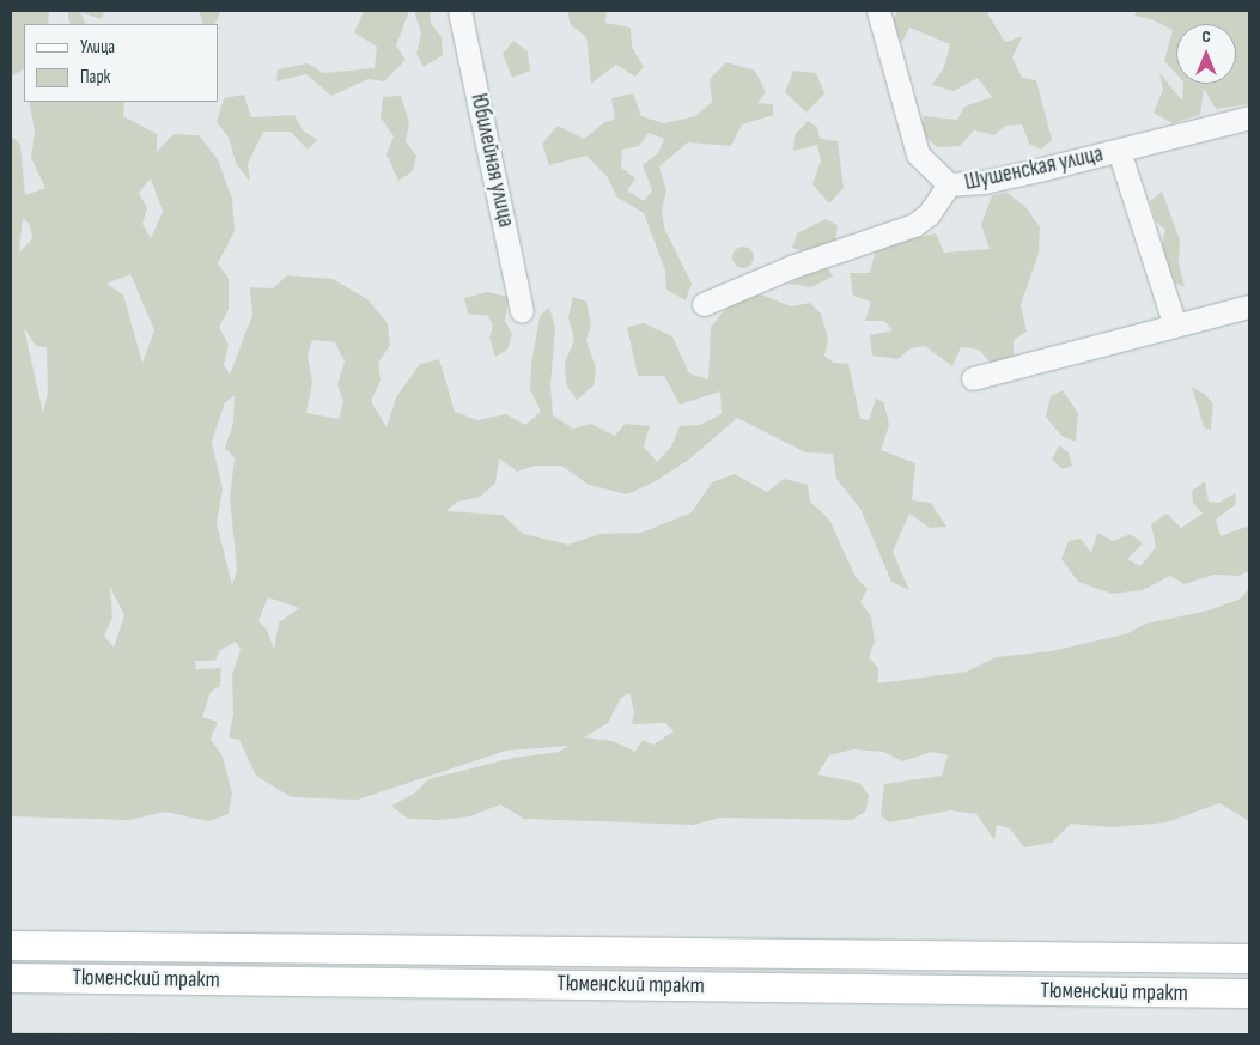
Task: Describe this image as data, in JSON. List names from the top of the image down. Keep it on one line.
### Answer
{"streets":{"main road":["Тюменский тракт"],"street":["Юбилейная улица","Шушенская улица"]},"legend":["Улица","Парк"],"north":"top"}
